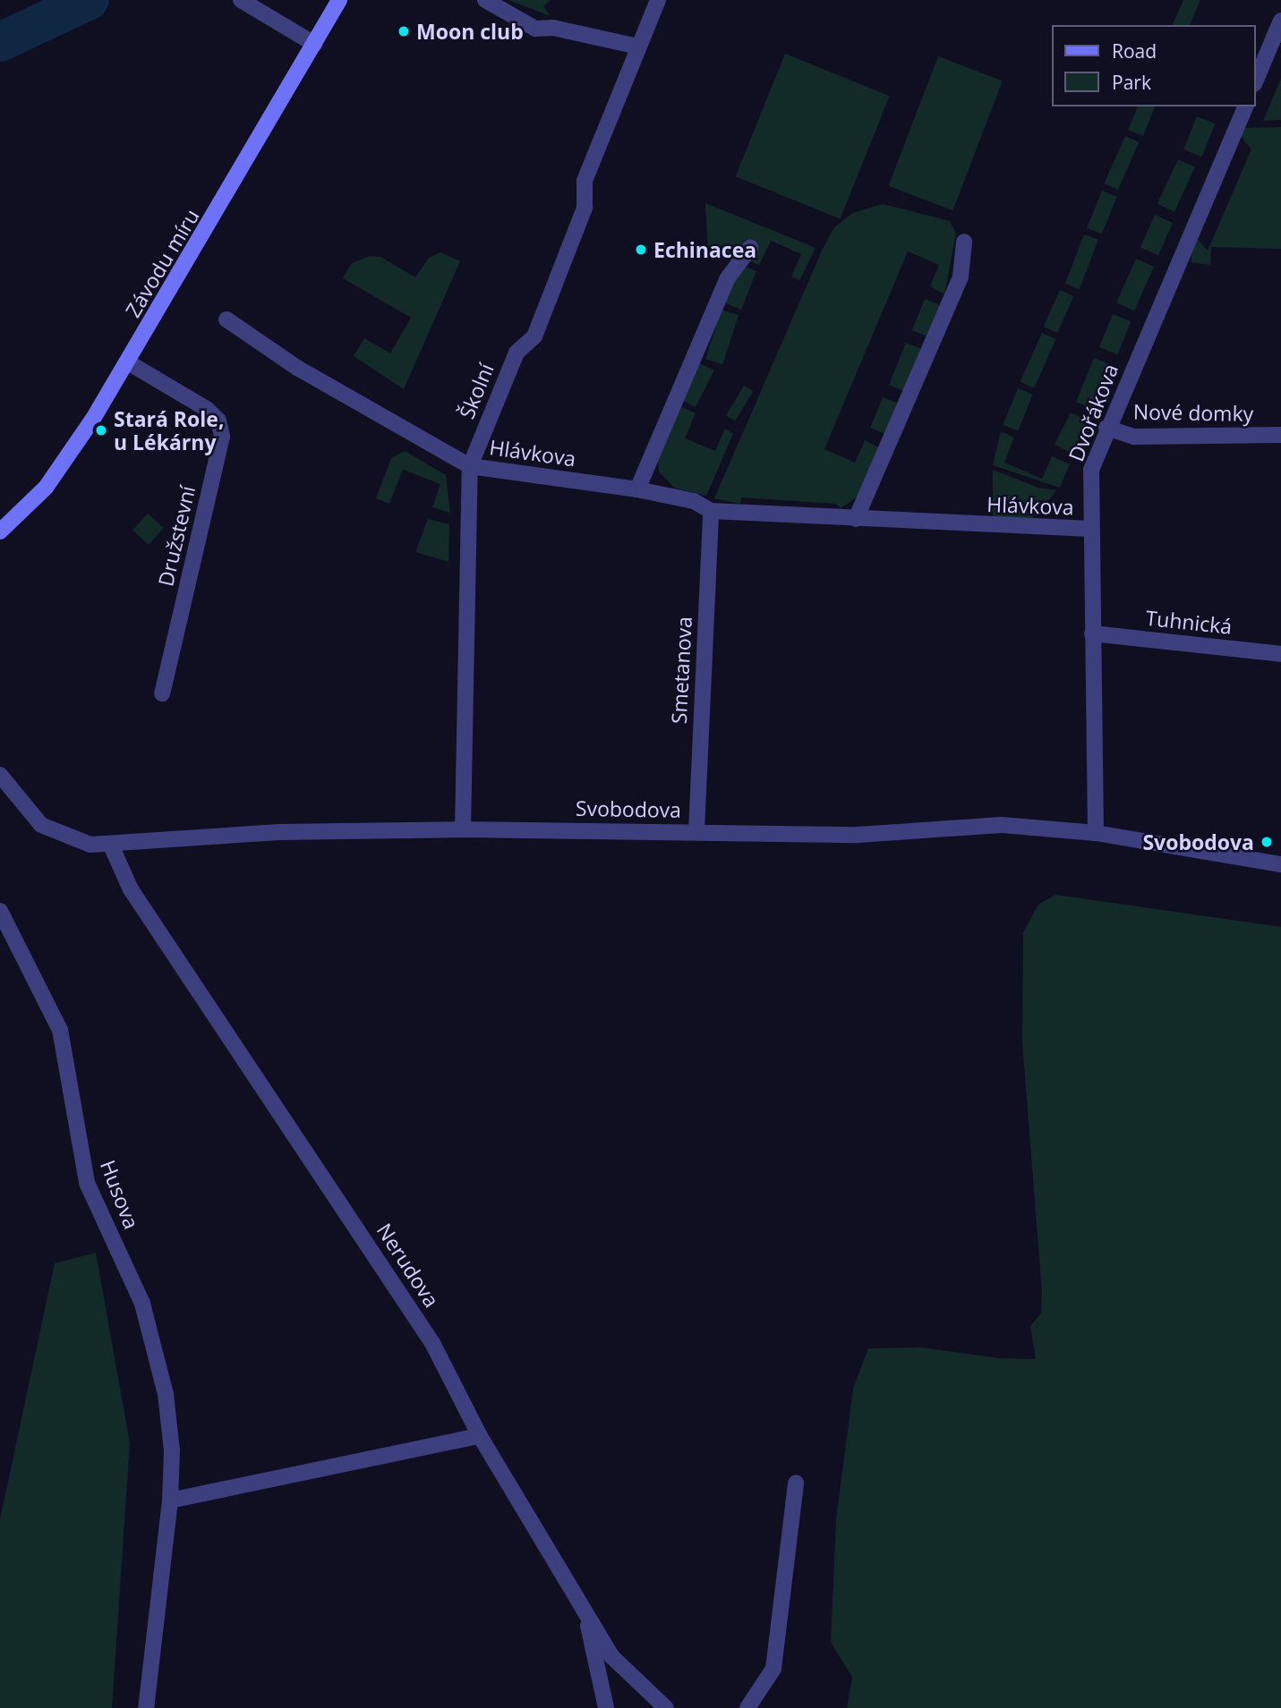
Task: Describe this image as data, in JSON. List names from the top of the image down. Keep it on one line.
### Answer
{"streets":{"main road":["Závodu míru"],"street":["Školní","Dvořákova","Nové domky","Hlávkova","Družstevní","Tuhnická","Smetanova","Svobodova","Husova","Nerudova"]},"crossings":[["Závodu míru","Družstevní"],["Školní","Hlávkova"],["Školní","Svobodova"],["Dvořákova","Nové domky"],["Dvořákova","Hlávkova"],["Dvořákova","Tuhnická"],["Dvořákova","Svobodova"],["Hlávkova","Smetanova"],["Smetanova","Svobodova"],["Svobodova","Nerudova"]],"places":["Moon club","Echinacea","Stará Role, u Lékárny","Svobodova"],"legend":["Road","Park"]}
